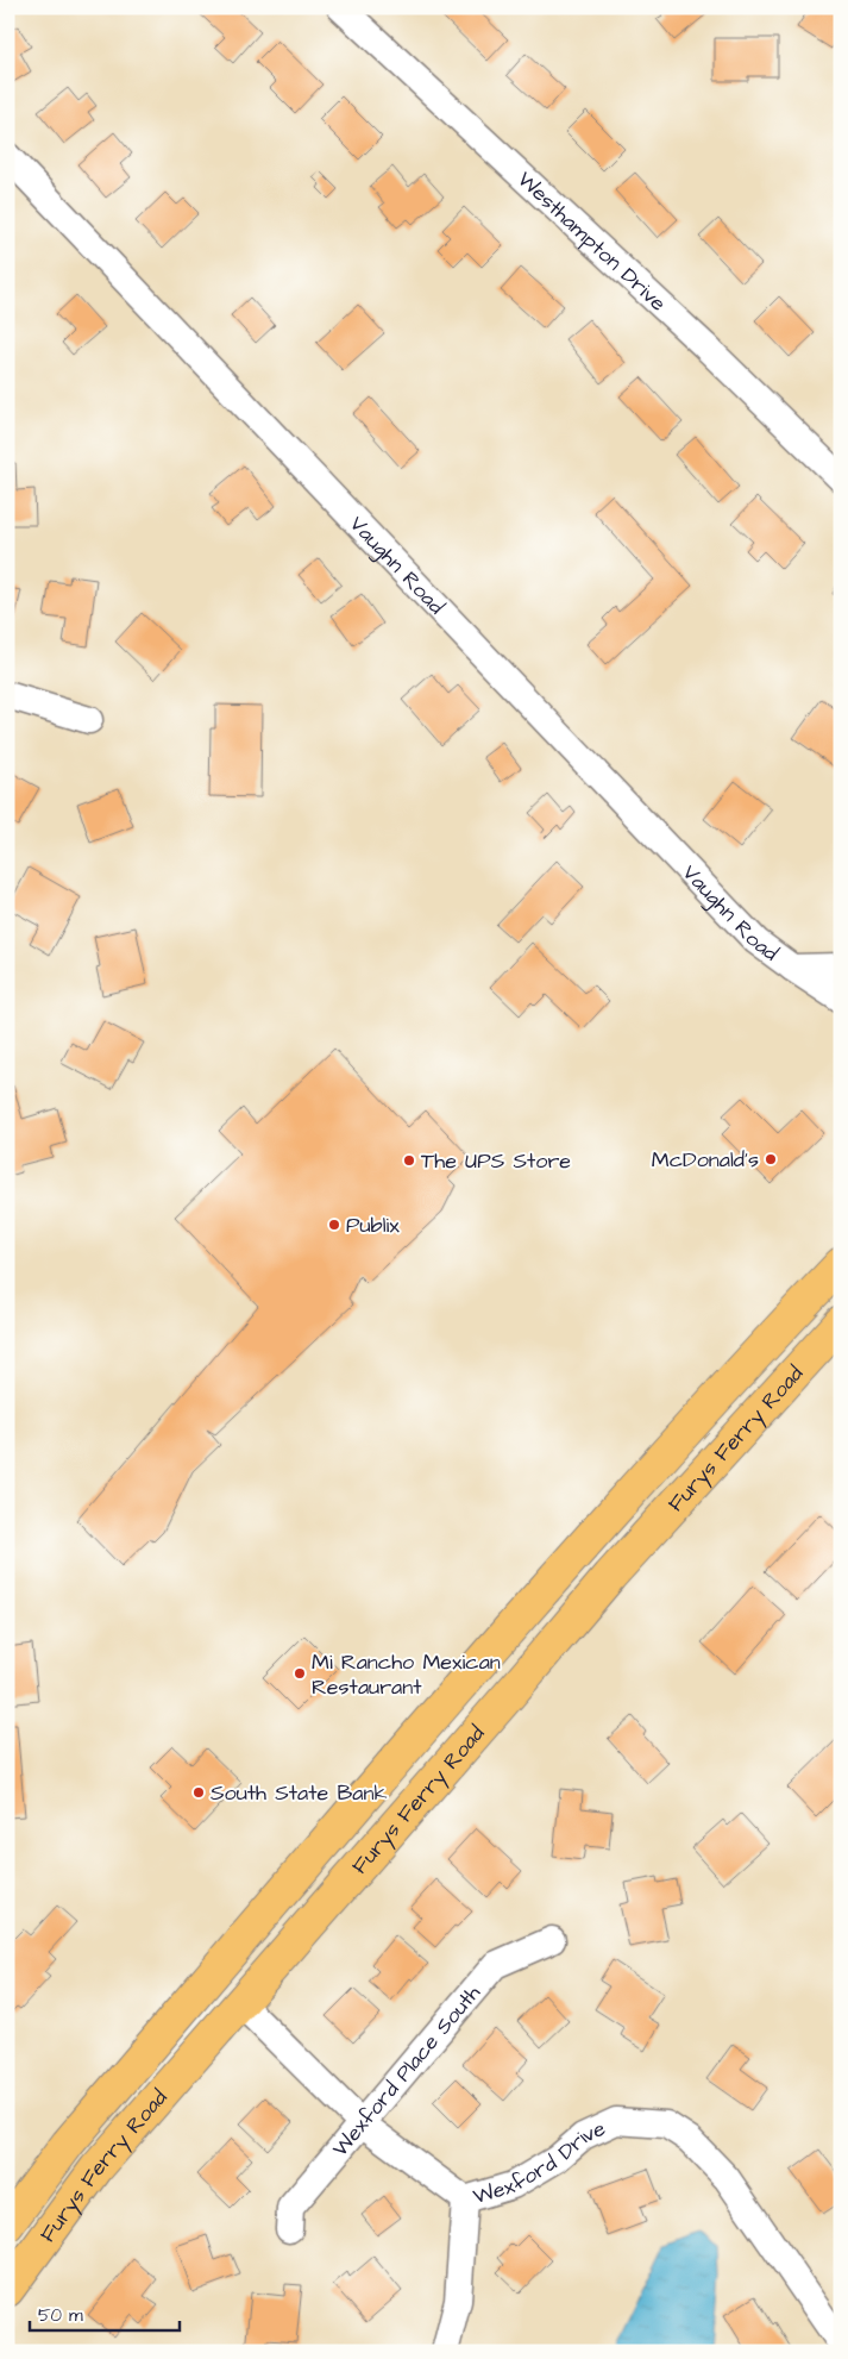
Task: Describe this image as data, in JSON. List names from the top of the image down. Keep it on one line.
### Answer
{"streets":{"main road":["Furys Ferry Road"],"street":["Westhampton Drive","Vaughn Road","Wexford Place South","Wexford Drive"]},"crossings":[["Furys Ferry Road","Wexford Drive"],["Wexford Place South","Wexford Drive"]],"places":["McDonald's","The UPS Store","Publix","Mi Rancho Mexican Restaurant","South State Bank"],"scale_bar":"50 m"}
